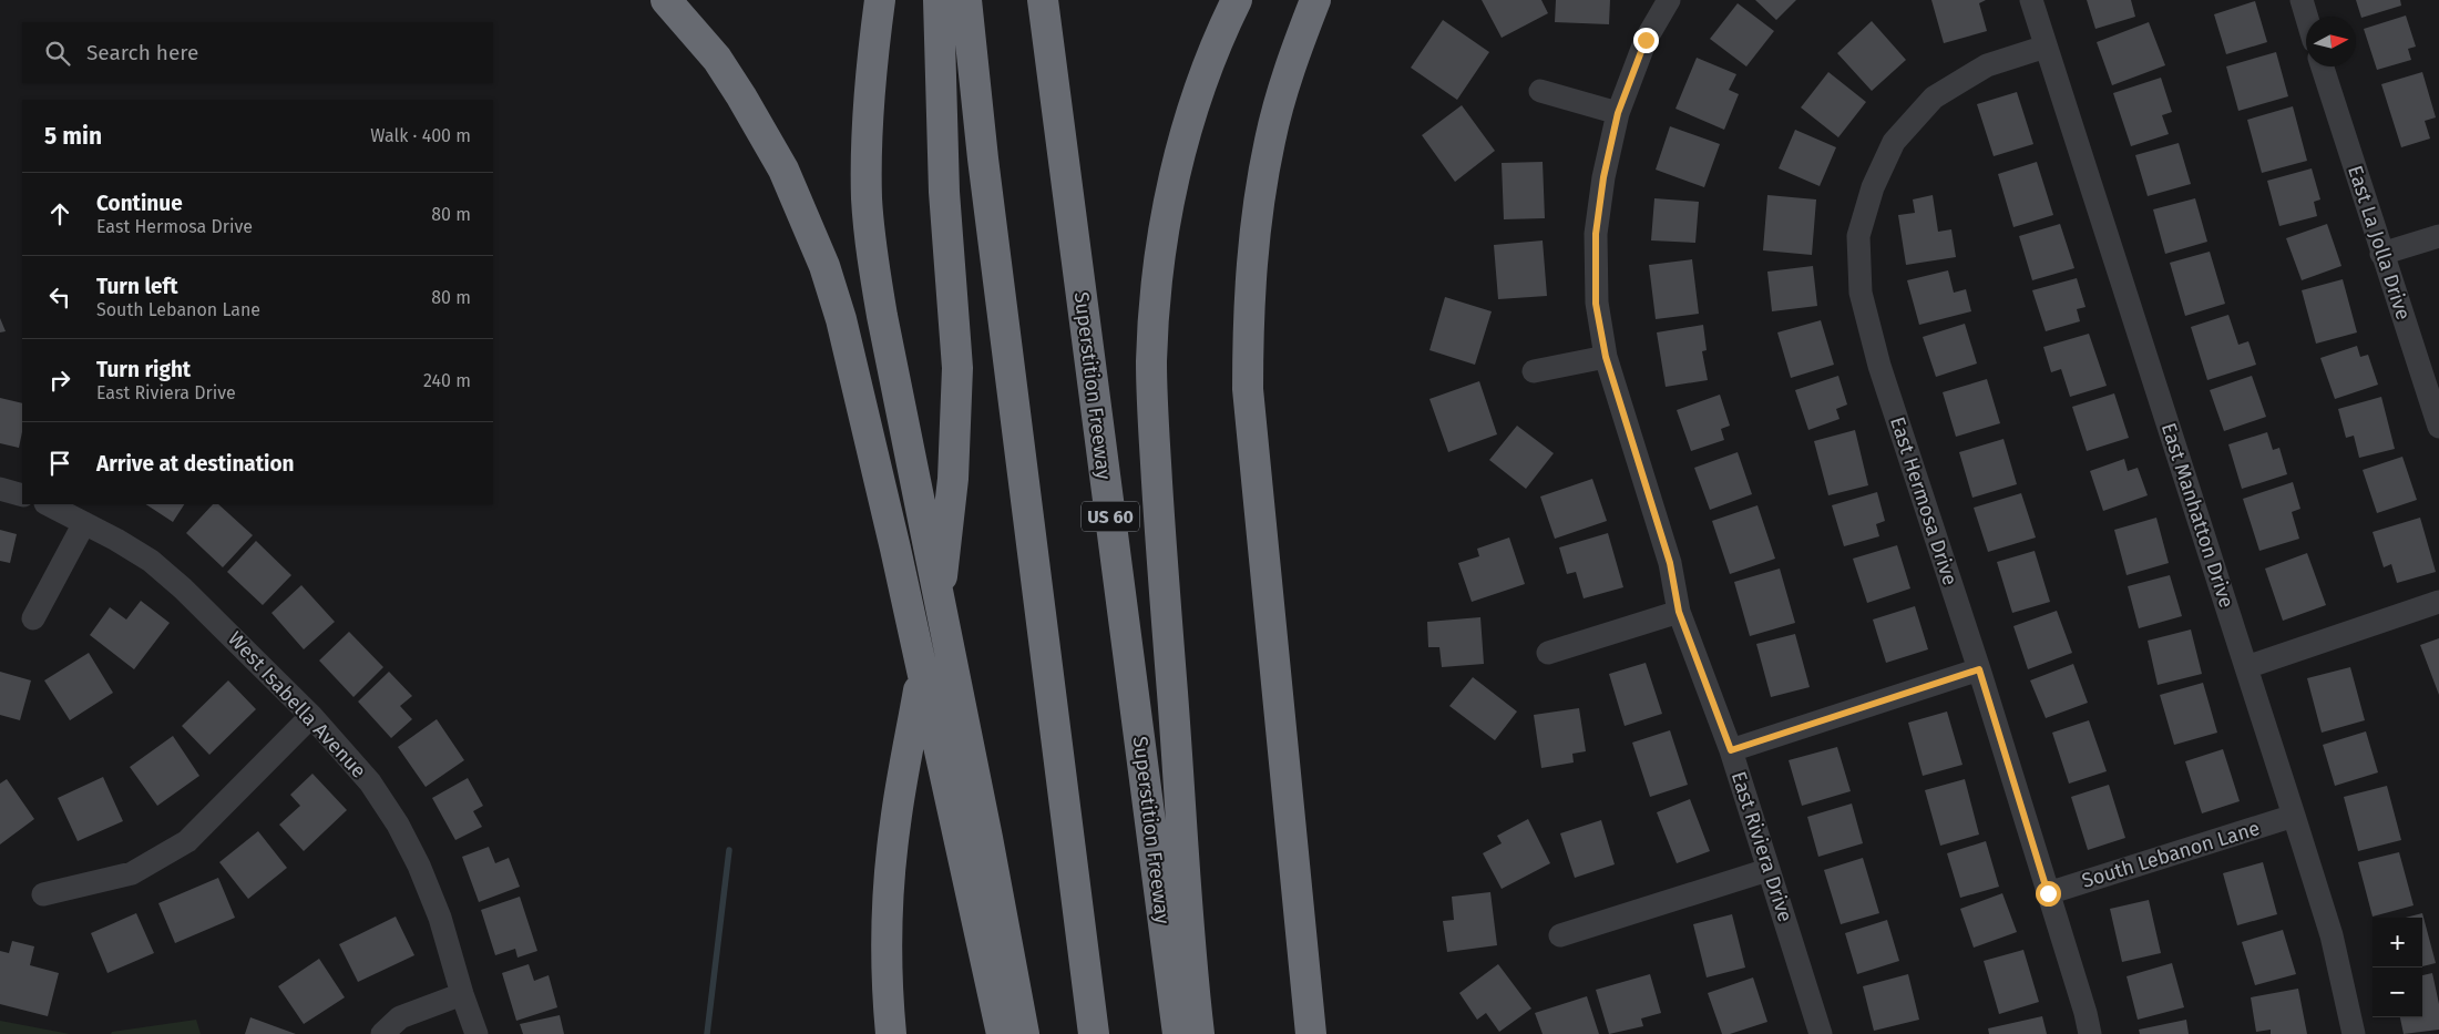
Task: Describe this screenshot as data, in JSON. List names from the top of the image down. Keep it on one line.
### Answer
{"streets":{"highway":["Superstition Freeway","US 60"],"street":["East La Jolla Drive","East Hermosa Drive","East Manhatton Drive","West Isabella Avenue","East Riviera Drive","South Lebanon Lane"]},"crossings":[["East Hermosa Drive","East Manhatton Drive"],["East Hermosa Drive","South Lebanon Lane"],["East Manhatton Drive","South Lebanon Lane"]],"north":"right","page":{"search":"Search here","heading":["5 min","Walk · 400 m"],"list":[["Continue","East Hermosa Drive","80 m"],["Turn left","South Lebanon Lane","80 m"],["Turn right","East Riviera Drive","240 m"],"Arrive at destination"],"map_buttons":["+","−"]}}
